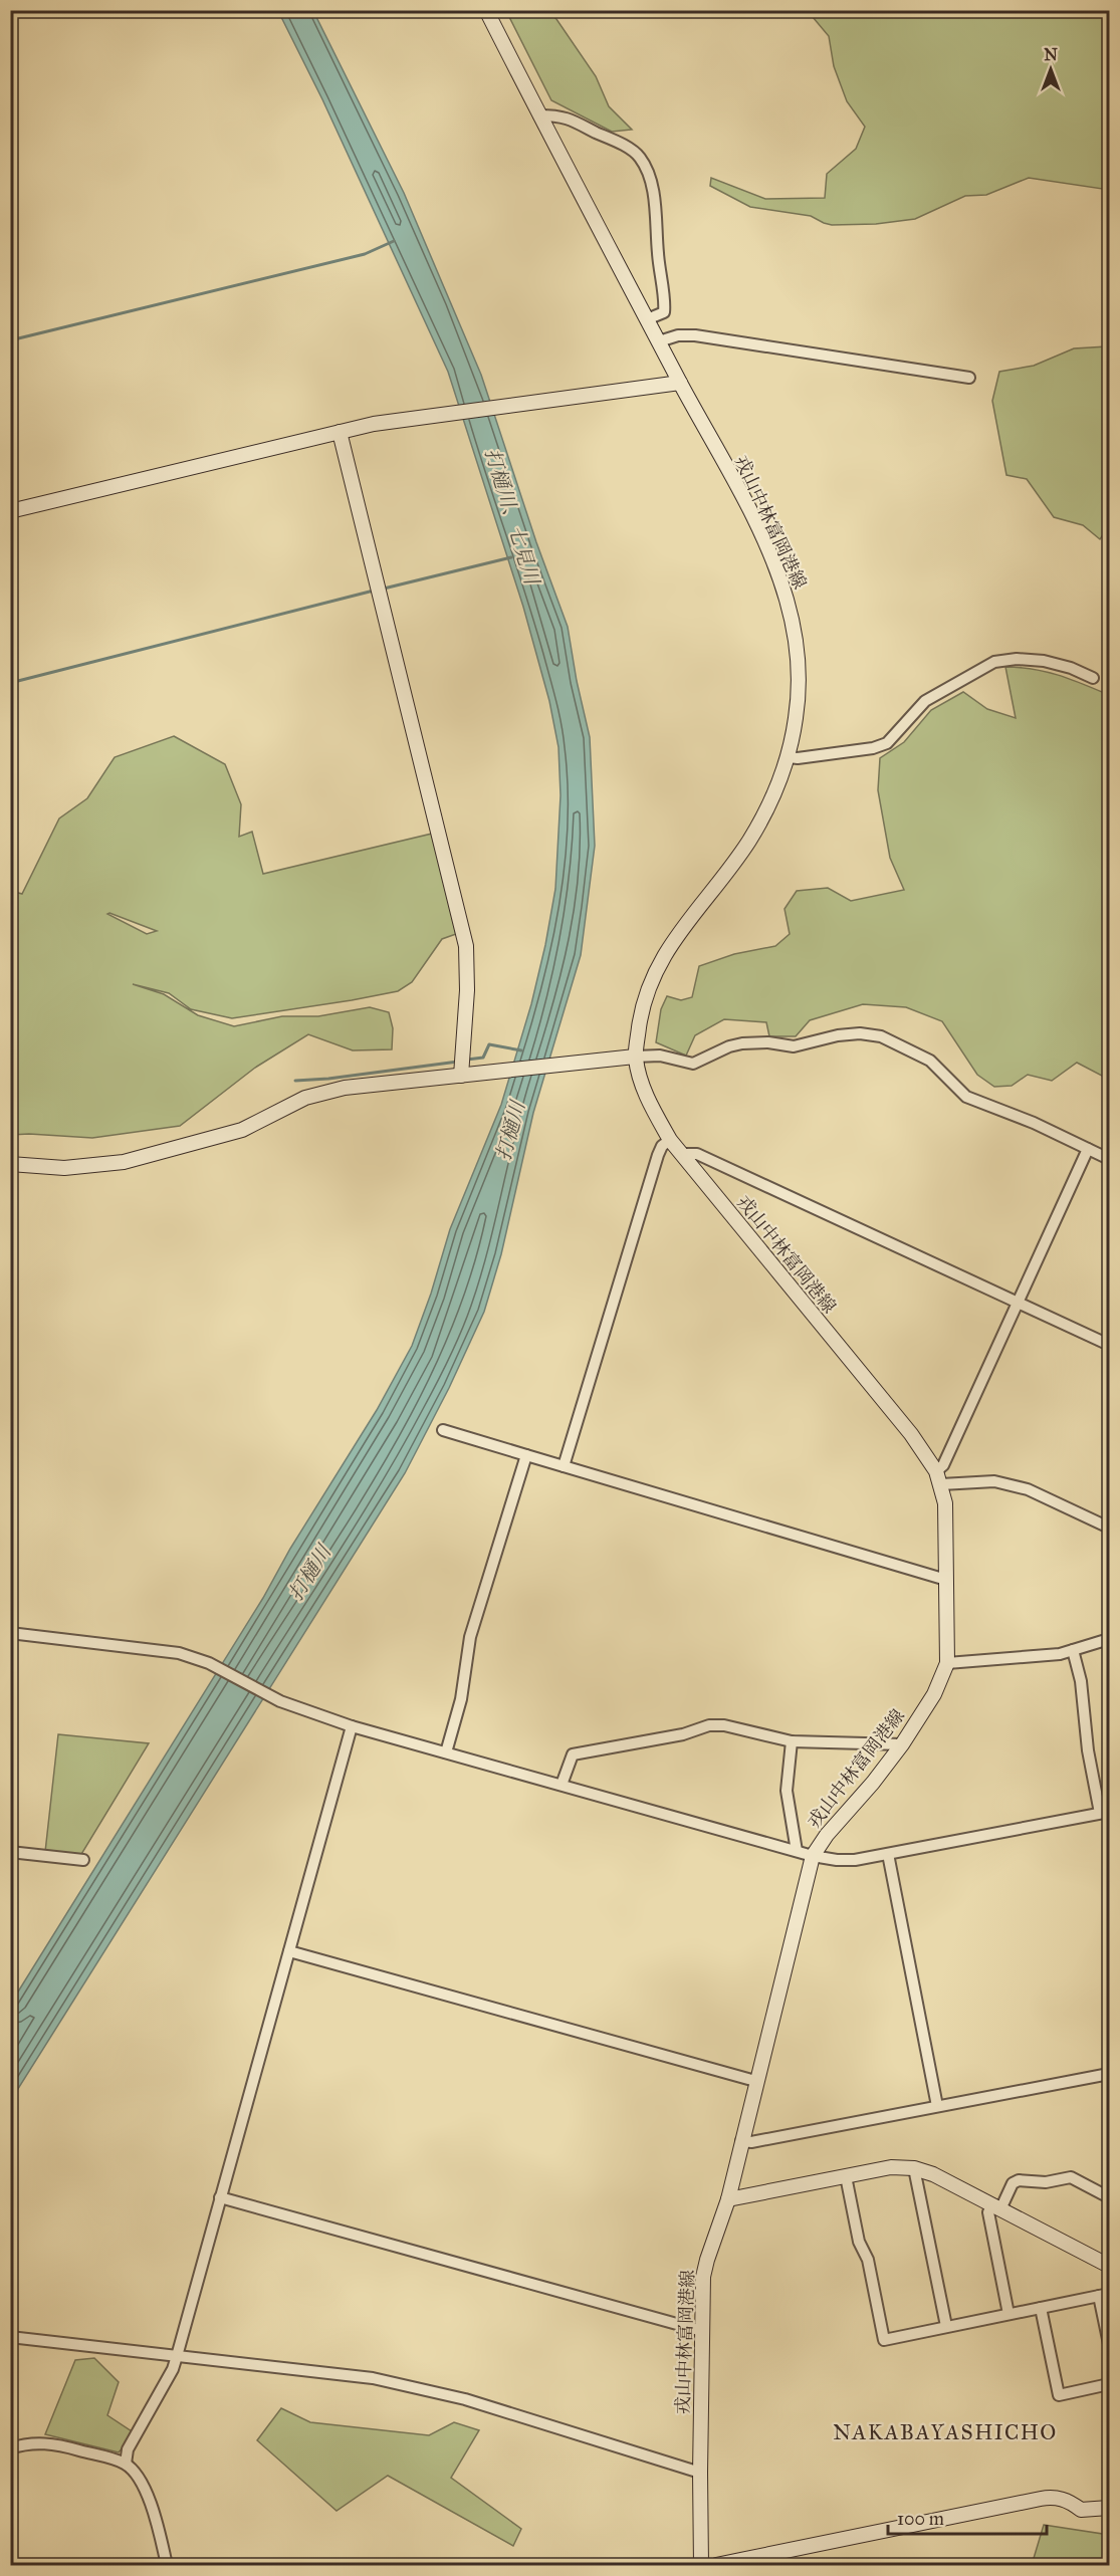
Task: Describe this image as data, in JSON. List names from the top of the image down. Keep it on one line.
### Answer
{"streets":{"main road":["戎山中林富岡港線"]},"districts":["NAKABAYASHICHO"],"water":["打樋川、七見川","打樋川"],"scale_bar":"100 m","north":"top"}
